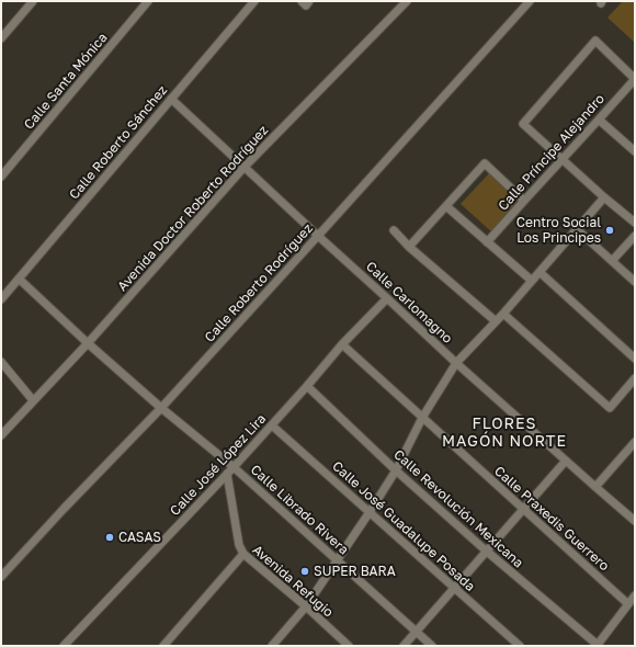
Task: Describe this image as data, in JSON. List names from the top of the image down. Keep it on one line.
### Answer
{"streets":{"street":["Calle Santa Mónica","Calle Roberto Sánchez","Calle Príncipe Alejandro","Avenida Doctor Roberto Rodríguez","Calle Roberto Rodríguez","Calle Carlomagno","Calle José López Lira","Calle Revolución Mexicana","Calle Librado Rivera","Calle Praxedis Guerrero","Calle José Guadalupe Posada","Avenida Refugio"]},"crossings":[["Calle Roberto Sánchez","Calle Carlomagno"],["Calle Roberto Sánchez","Calle Librado Rivera"],["Avenida Doctor Roberto Rodríguez","Calle Carlomagno"],["Avenida Doctor Roberto Rodríguez","Calle Librado Rivera"],["Calle Roberto Rodríguez","Calle Carlomagno"],["Calle Roberto Rodríguez","Calle Librado Rivera"],["Calle Carlomagno","Calle José López Lira"],["Calle José López Lira","Calle Revolución Mexicana"],["Calle José López Lira","Calle Librado Rivera"],["Calle José López Lira","Calle Praxedis Guerrero"],["Calle José López Lira","Calle José Guadalupe Posada"],["Calle José López Lira","Avenida Refugio"]],"districts":["FLORES MAGÓN NORTE"],"places":["Centro Social Los Principes","CASAS","SUPER BARA"]}
